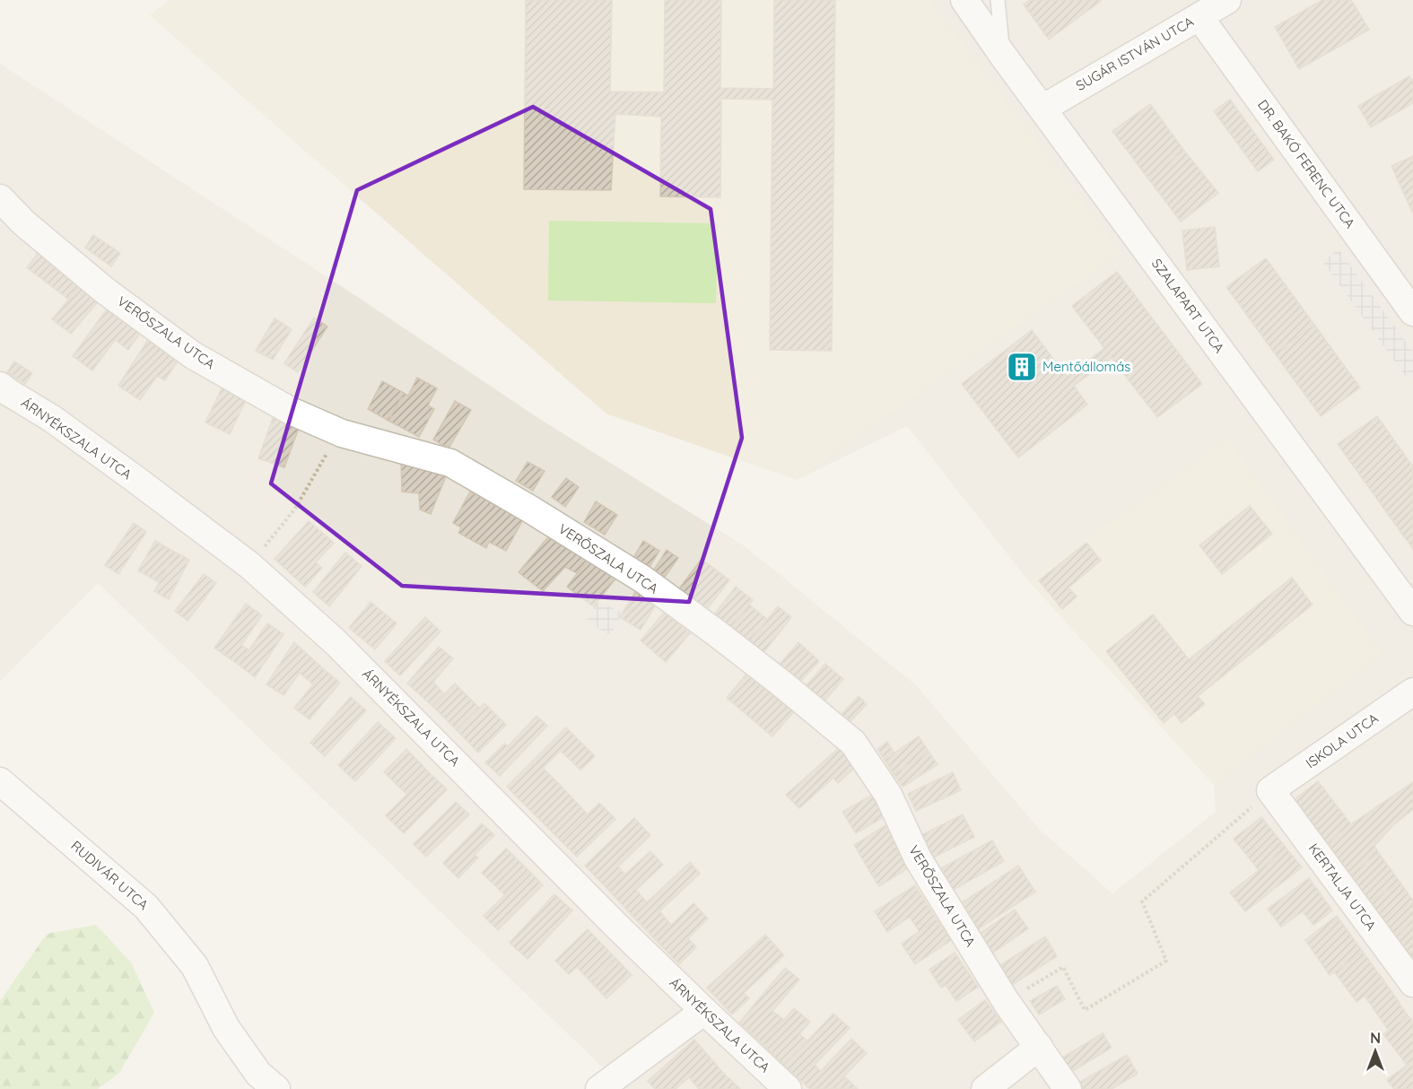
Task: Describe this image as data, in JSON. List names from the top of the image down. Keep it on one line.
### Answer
{"streets":{"street":["SUGÁR ISTVÁN UTCA","DR. BAKÓ FERENC UTCA","SZALAPART UTCA","VERŐSZALA UTCA","ÁRNYÉKSZALA UTCA","ISKOLA UTCA","RUDIVÁR UTCA","KERTALJA UTCA"]},"crossings":[["SUGÁR ISTVÁN UTCA","DR. BAKÓ FERENC UTCA"],["SUGÁR ISTVÁN UTCA","SZALAPART UTCA"],["ISKOLA UTCA","KERTALJA UTCA"]],"places":{"building":["Mentőállomás"]},"north":"top"}
